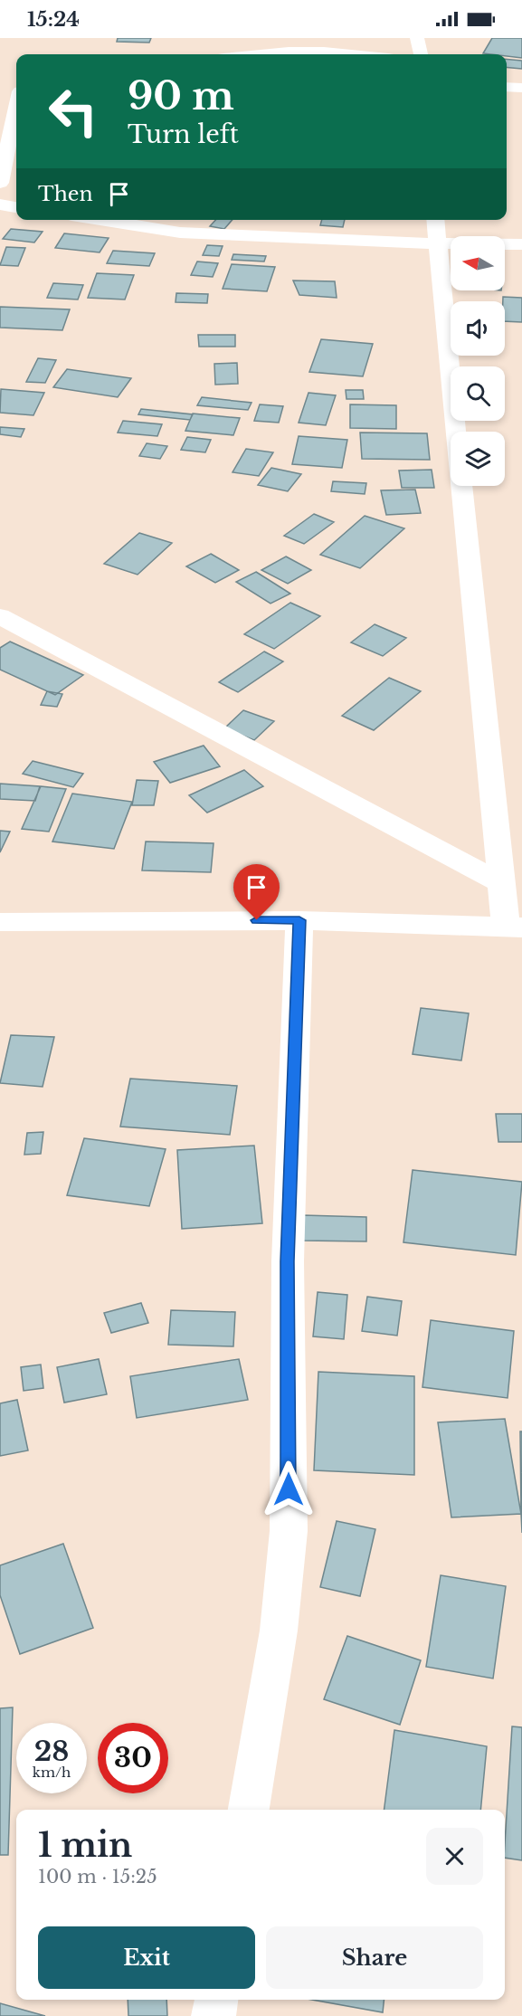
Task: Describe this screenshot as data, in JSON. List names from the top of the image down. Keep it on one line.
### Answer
{"north":"left","page":{"status":"15:24","turn":["90 m","Turn left"],"then":"Then","speed":"28 km/h","limit":"30","heading":["1 min","100 m · 15:25"],"buttons":["Exit","Share"]}}
